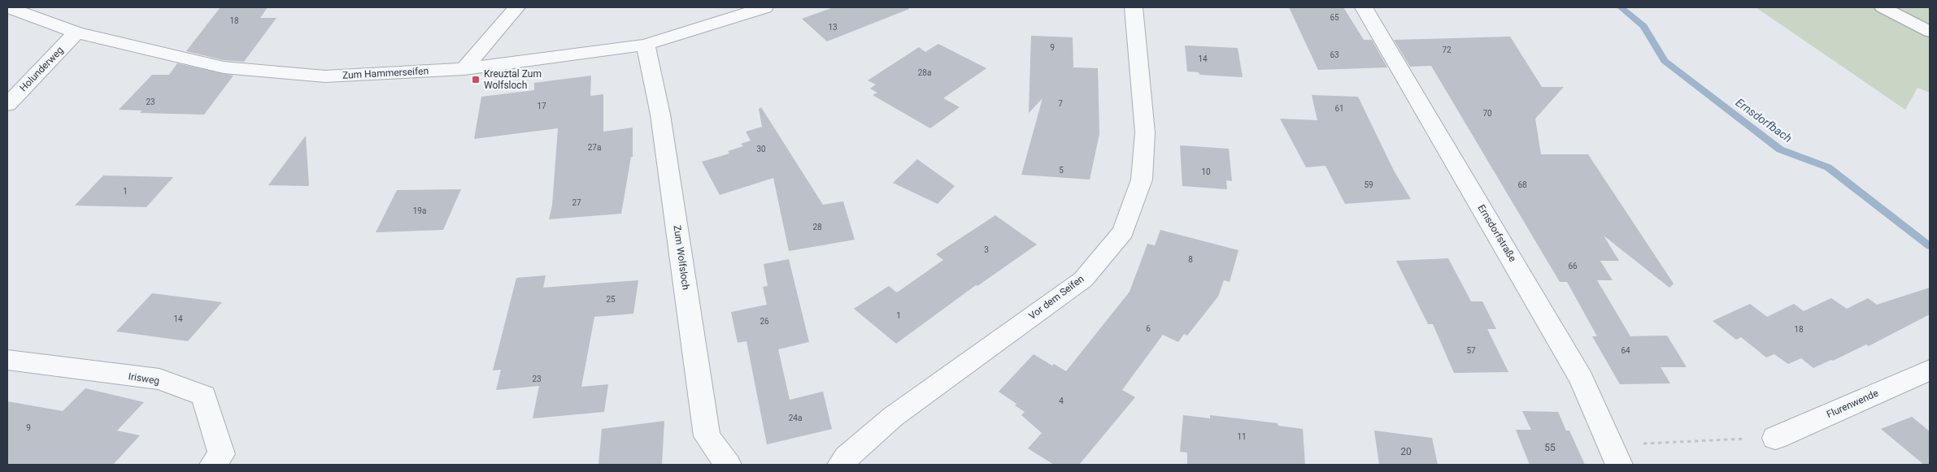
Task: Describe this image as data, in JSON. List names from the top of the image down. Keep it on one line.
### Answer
{"streets":{"street":["Holunderweg","Zum Hammerseifen","Ernsdorfstraße","Zum Wolfsloch","Vor dem Seifen","Irisweg","Flurenwende"]},"crossings":[["Holunderweg","Zum Hammerseifen"],["Zum Hammerseifen","Zum Wolfsloch"]],"water":["Ernsdorfbach"],"places":{"transit":["Kreuztal Zum Wolfsloch"]},"house_numbers":["65","18","13","9","72","63","14","28a","23","7","17","61","70","27a","30","5","10","59","68","1","27","19a","28","3","8","66","25","1","14","26","6","18","57","64","23","4","24a","9","11","55","20"]}
